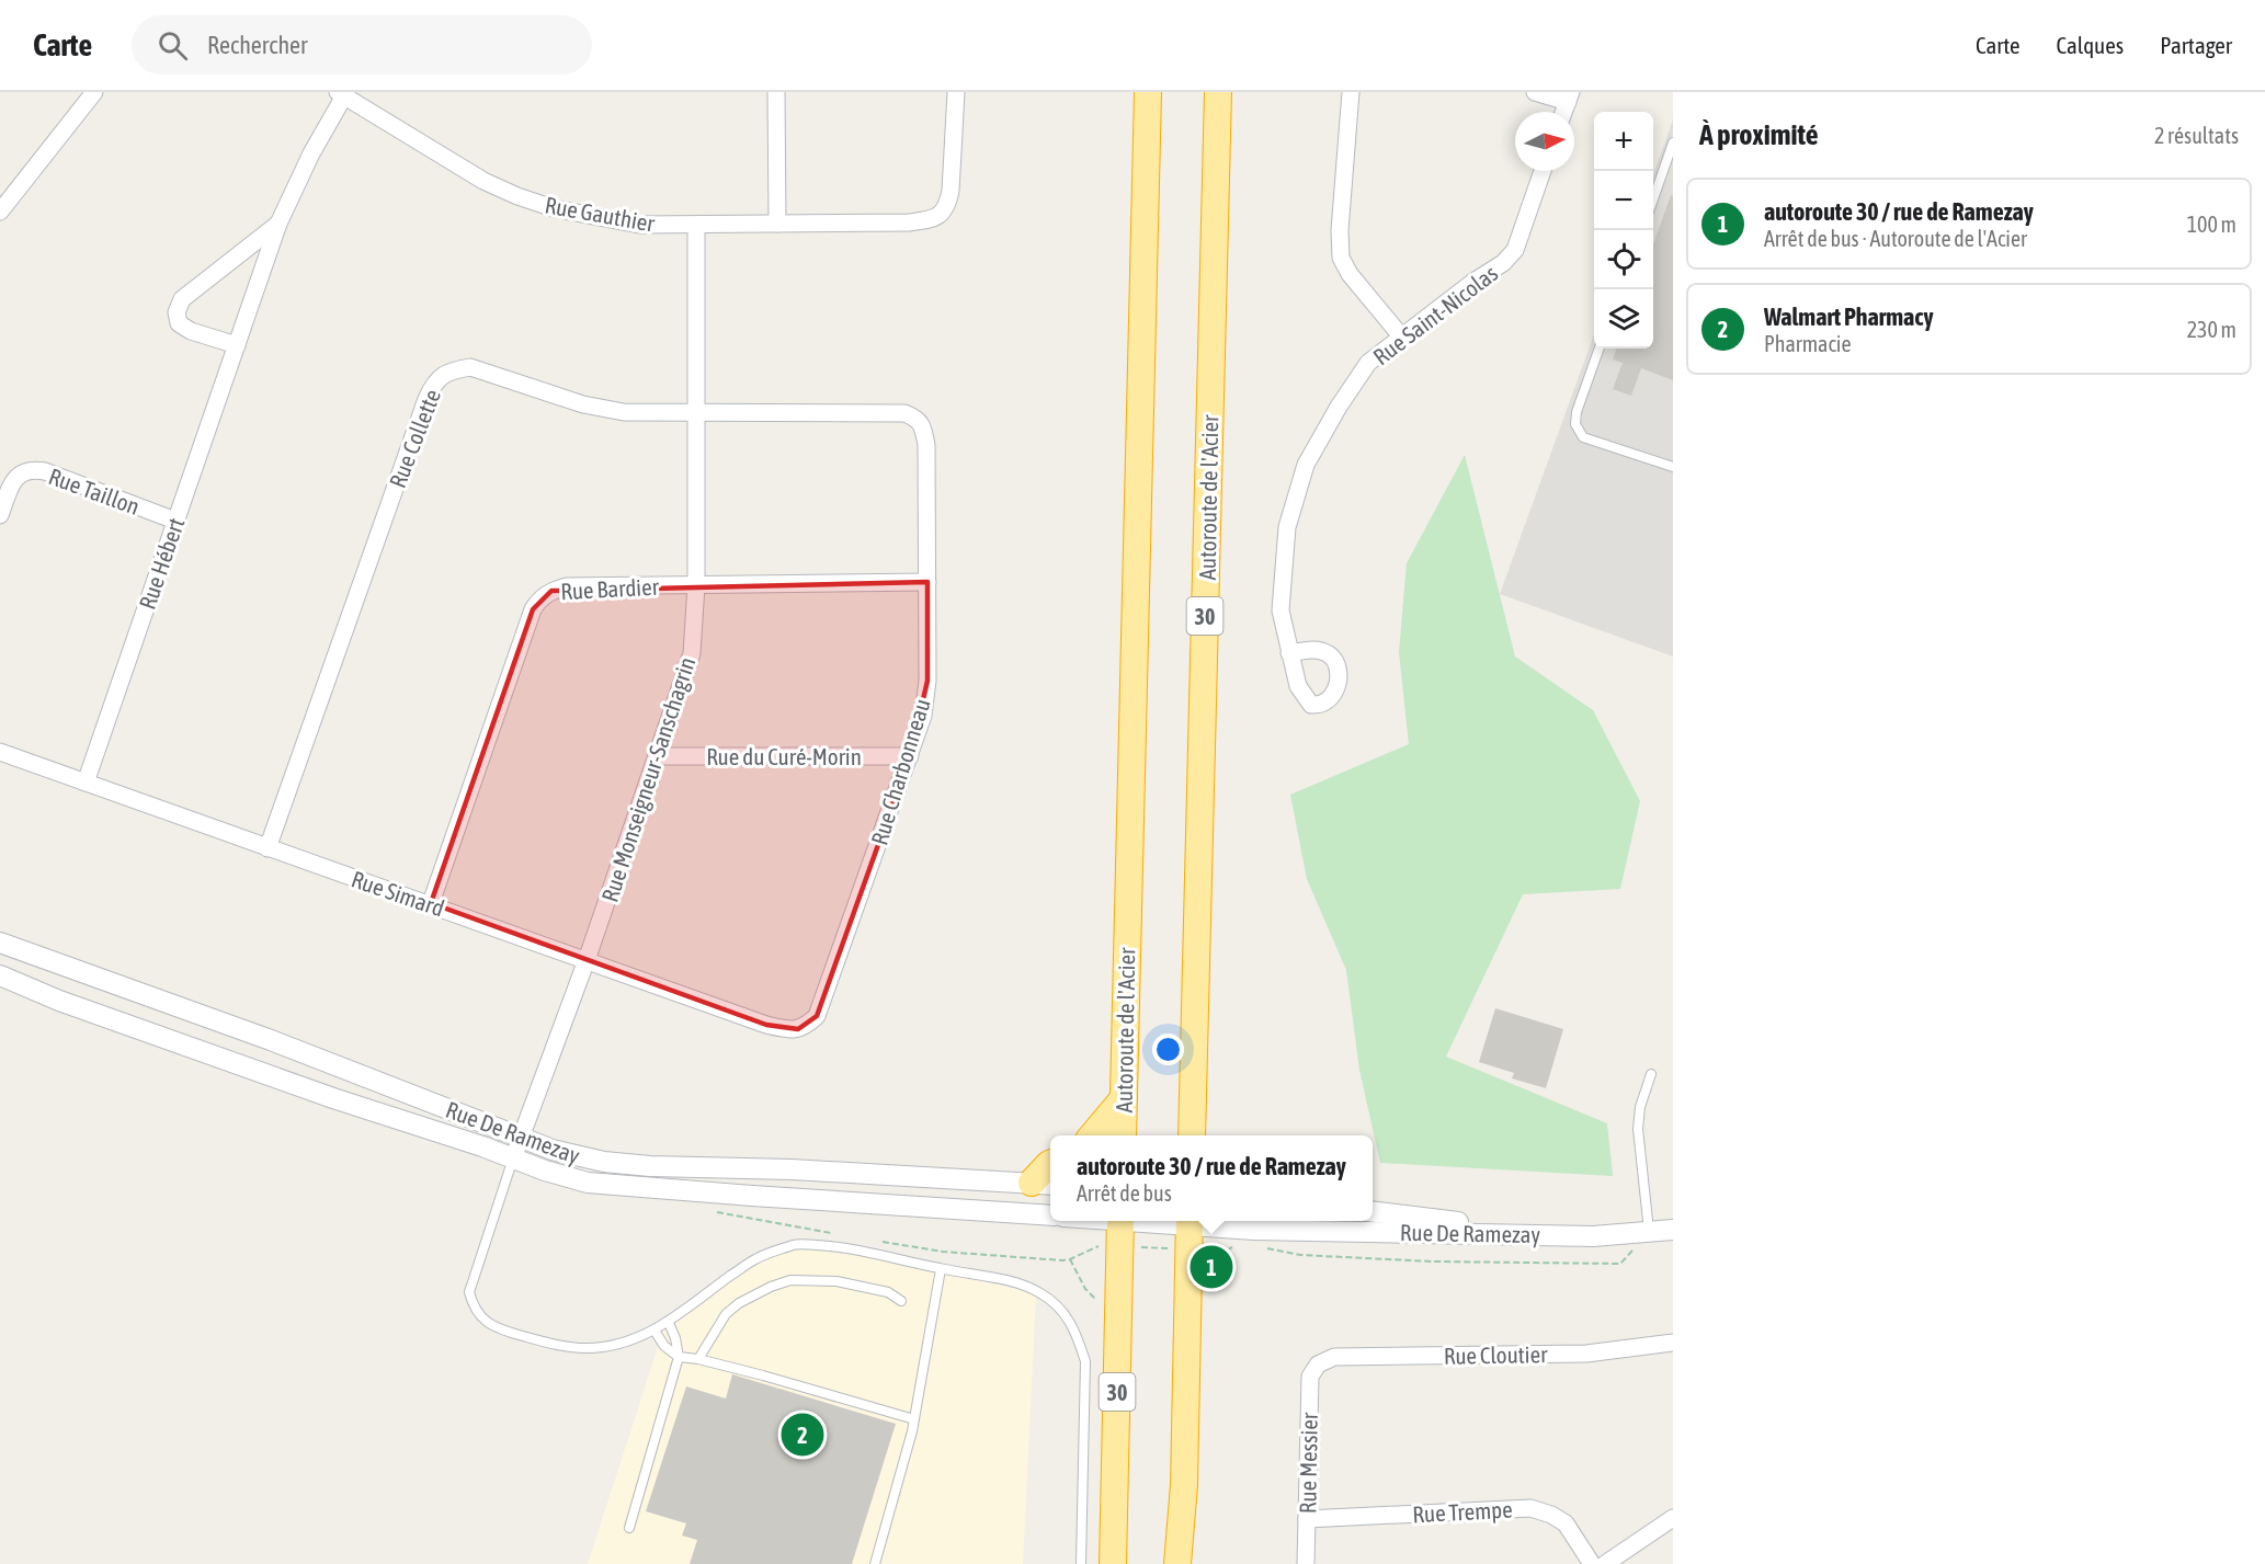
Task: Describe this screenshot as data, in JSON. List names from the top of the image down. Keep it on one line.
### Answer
{"streets":{"highway":["Autoroute de l'Acier","30"],"street":["Rue Gauthier","Rue Saint-Nicolas","Rue Collette","Rue Taillon","Rue Hébert","Rue Bardier","Rue du Curé-Morin","Rue Charbonneau","Rue Monseigneur-Sanschagrin","Rue Simard","Rue De Ramezay","Rue Cloutier","Rue Messier","Rue Trempe"]},"crossings":[["Rue Gauthier","Rue Hébert"],["Rue Gauthier","Rue Monseigneur-Sanschagrin"],["Rue Collette","Rue Charbonneau"],["Rue Collette","Rue Monseigneur-Sanschagrin"],["Rue Collette","Rue Simard"],["Rue Taillon","Rue Hébert"],["Rue Hébert","Rue Simard"],["Rue Bardier","Rue Charbonneau"],["Rue Bardier","Rue Monseigneur-Sanschagrin"],["Rue Bardier","Rue Simard"],["Rue du Curé-Morin","Rue Charbonneau"],["Rue du Curé-Morin","Rue Monseigneur-Sanschagrin"],["Rue Charbonneau","Rue Simard"],["Rue Monseigneur-Sanschagrin","Rue Simard"],["Rue Monseigneur-Sanschagrin","Rue De Ramezay"],["Rue Cloutier","Rue Messier"],["Rue Messier","Rue Trempe"]],"north":"right","page":{"header":"Carte","search":"Rechercher","nav":["Carte","Calques","Partager"],"heading":["À proximité","2 résultats"],"map_buttons":["+","−"],"list":[{"mark":"1","name":"autoroute 30 / rue de Ramezay","note":"Arrêt de bus · Autoroute de l'Acier","value":"100 m"},{"mark":"2","name":"Walmart Pharmacy","note":"Pharmacie","value":"230 m"}],"popup":["autoroute 30 / rue de Ramezay","Arrêt de bus"],"pins":["1","2"]}}
